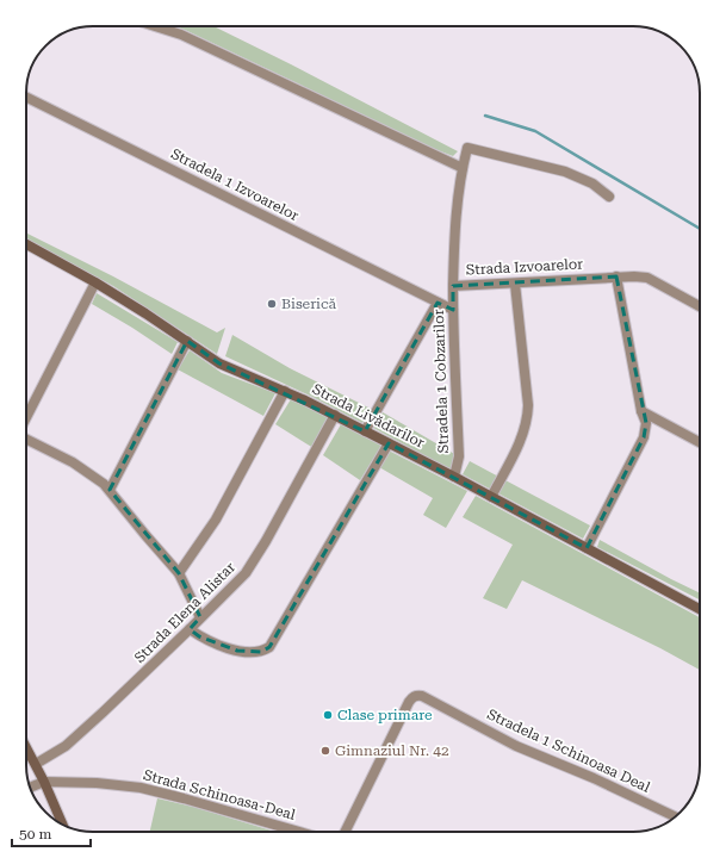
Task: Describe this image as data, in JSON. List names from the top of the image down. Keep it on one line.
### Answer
{"streets":{"street":["Stradela 1 Izvoarelor","Strada Izvoarelor","Stradela 1 Cobzarilor","Strada Livădarilor","Strada Elena Alistar","Stradela 1 Schinoasa Deal","Strada Schinoasa-Deal"]},"crossings":[["Stradela 1 Izvoarelor","Stradela 1 Cobzarilor"],["Strada Izvoarelor","Stradela 1 Cobzarilor"],["Stradela 1 Cobzarilor","Strada Livădarilor"],["Strada Livădarilor","Strada Elena Alistar"]],"places":["Biserică","Clase primare","Gimnaziul Nr. 42"],"scale_bar":"50 m"}
